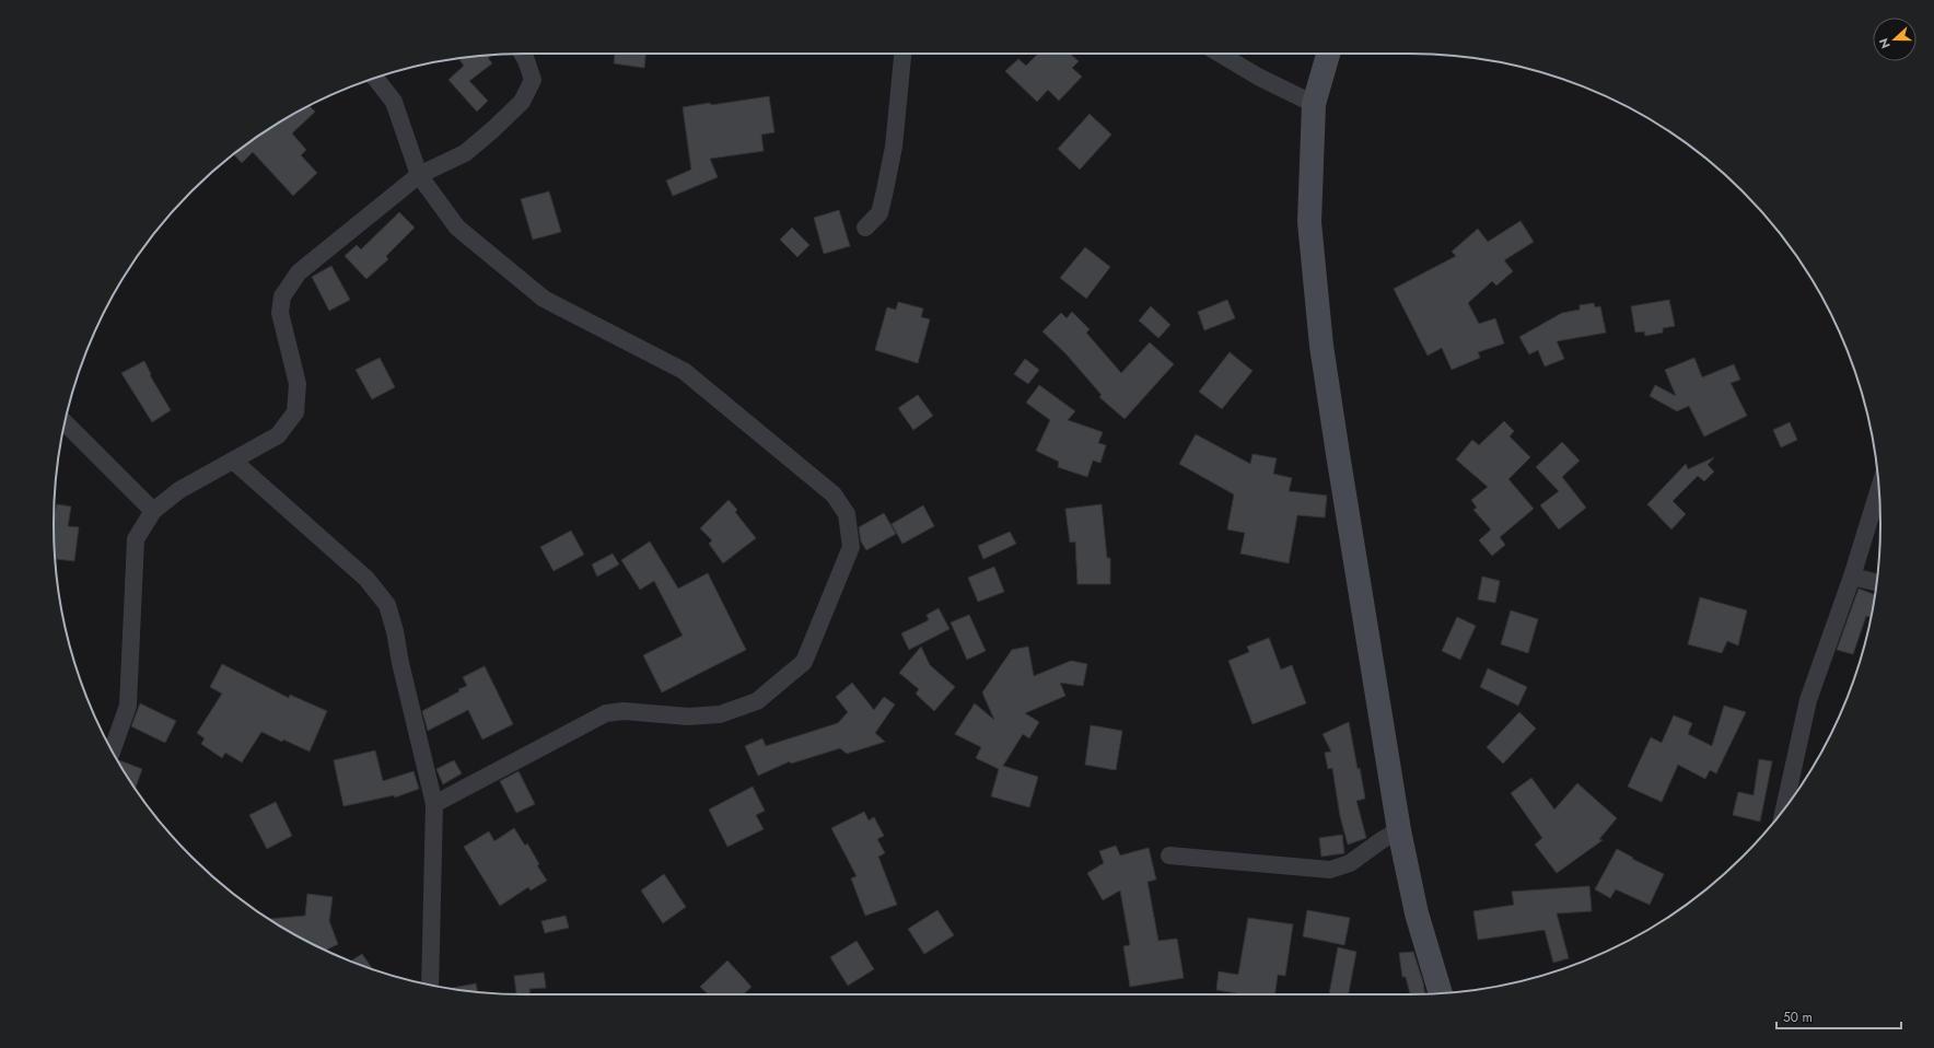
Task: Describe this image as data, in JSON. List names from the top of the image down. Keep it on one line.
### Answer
{"scale_bar":"50 m","north":"left"}
